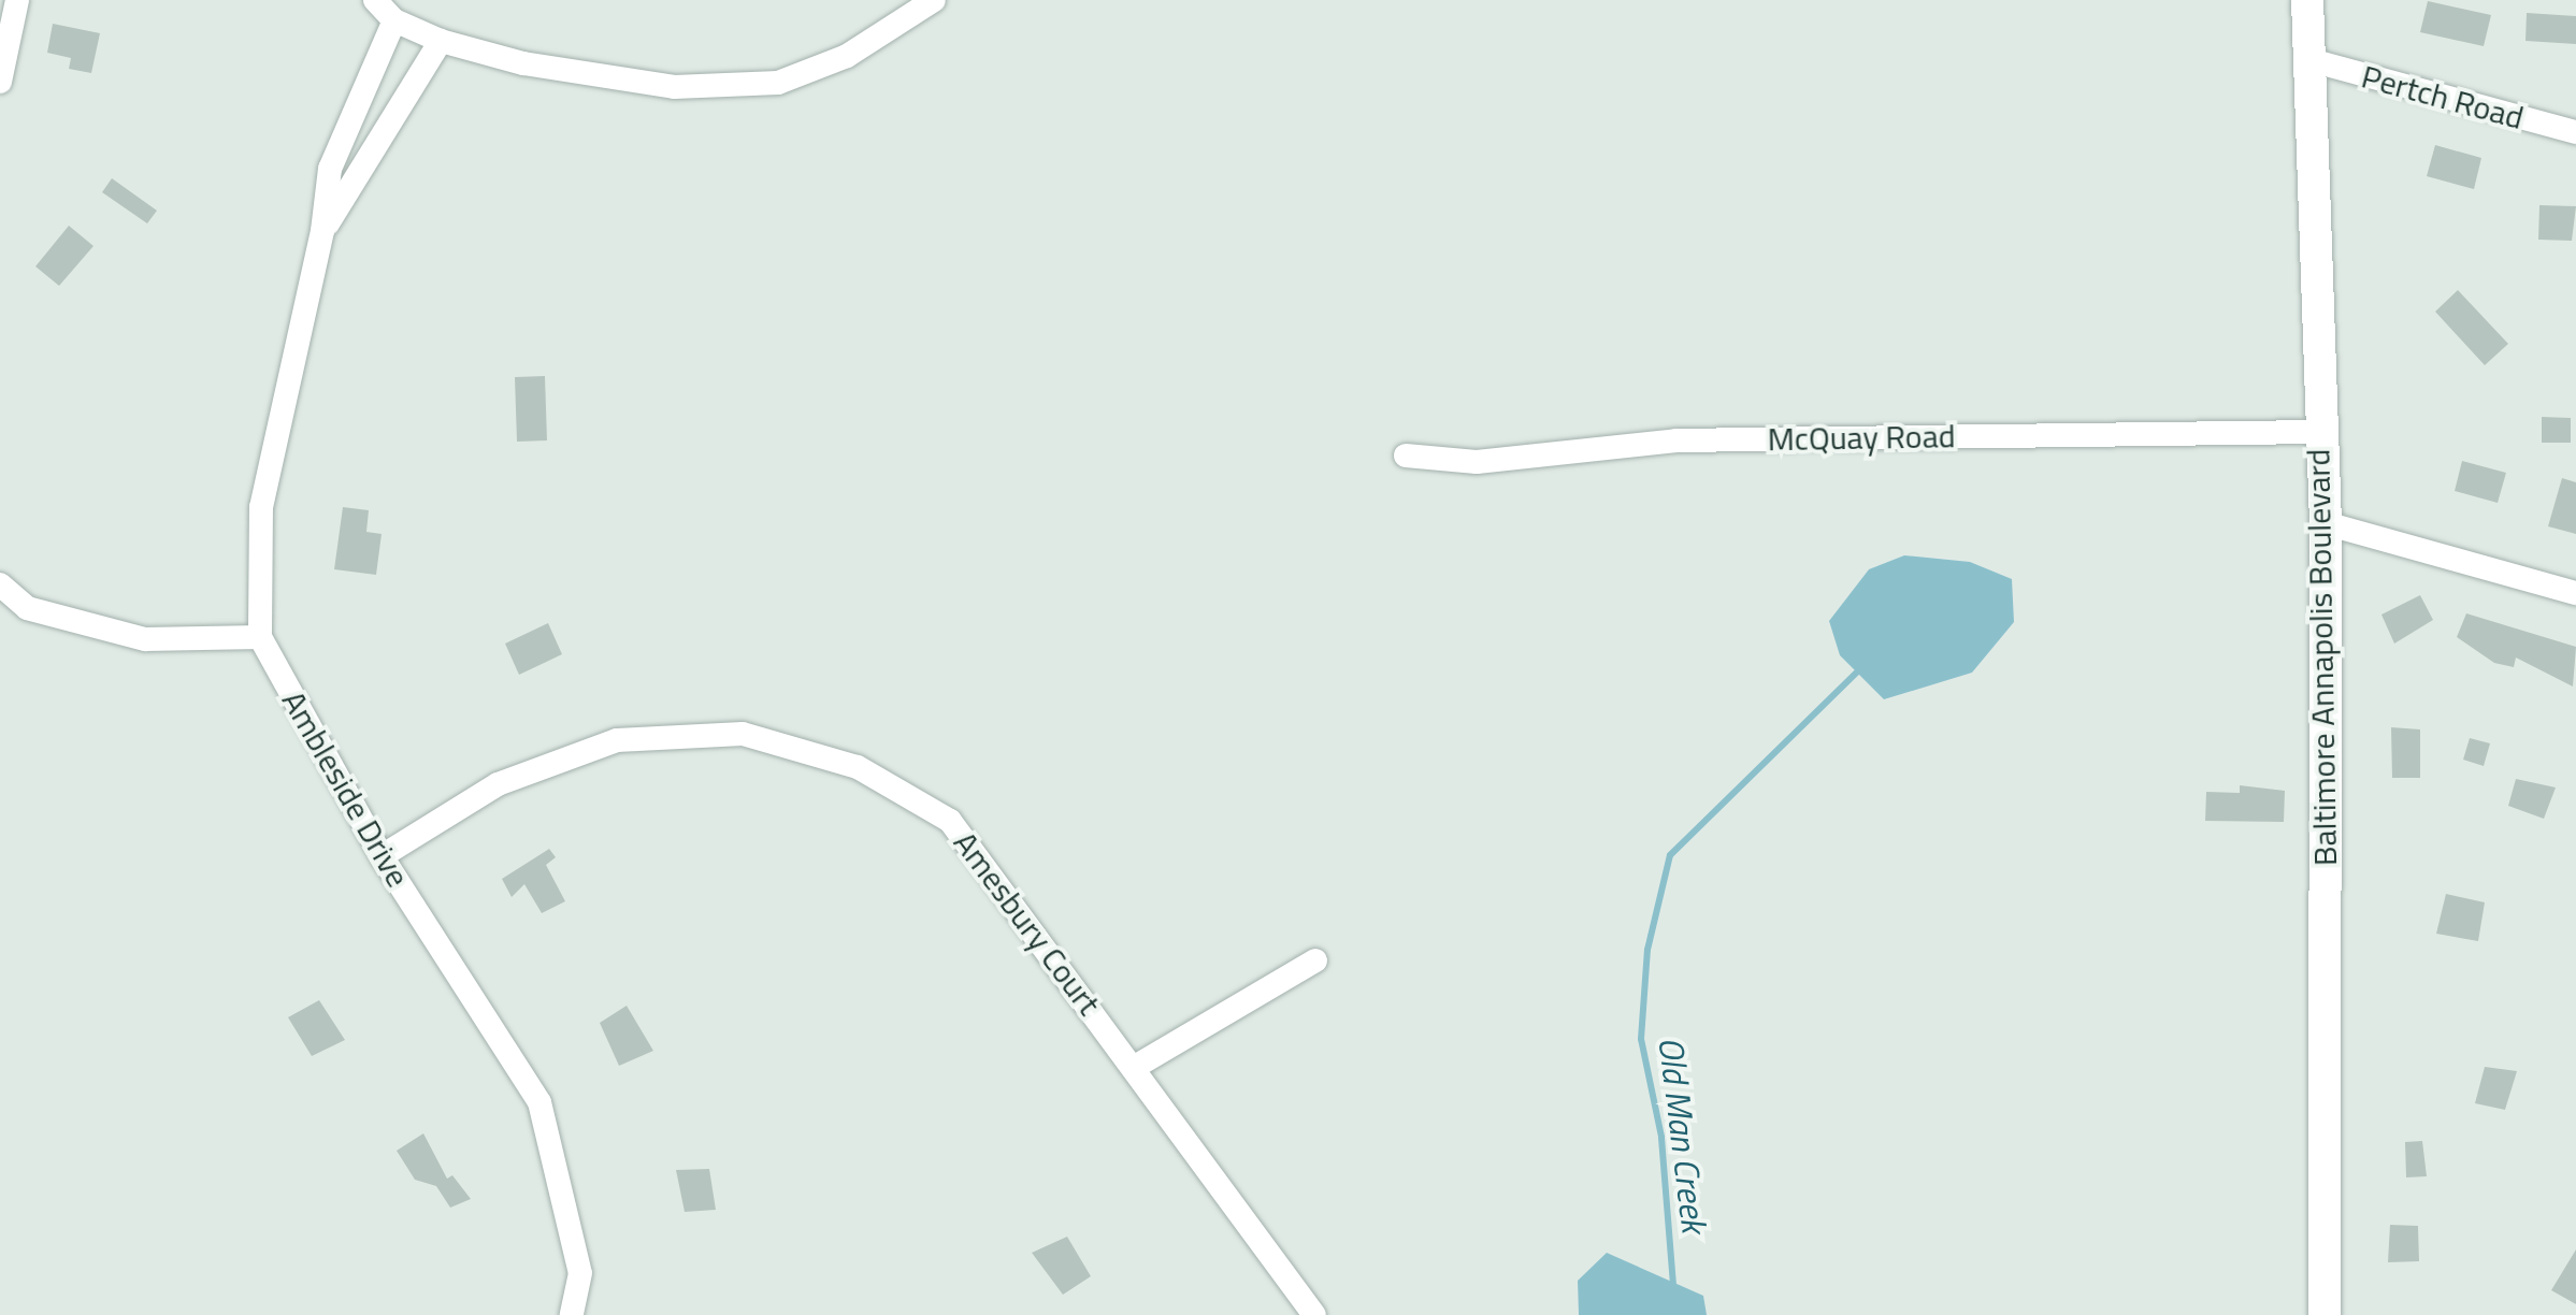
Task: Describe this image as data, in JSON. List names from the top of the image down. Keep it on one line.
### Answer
{"streets":{"main road":["Baltimore Annapolis Boulevard"],"street":["Pertch Road","McQuay Road","Ambleside Drive","Amesbury Court"]},"crossings":[["Pertch Road","Baltimore Annapolis Boulevard"],["McQuay Road","Baltimore Annapolis Boulevard"],["Ambleside Drive","Amesbury Court"]],"water":["Old Man Creek"]}
